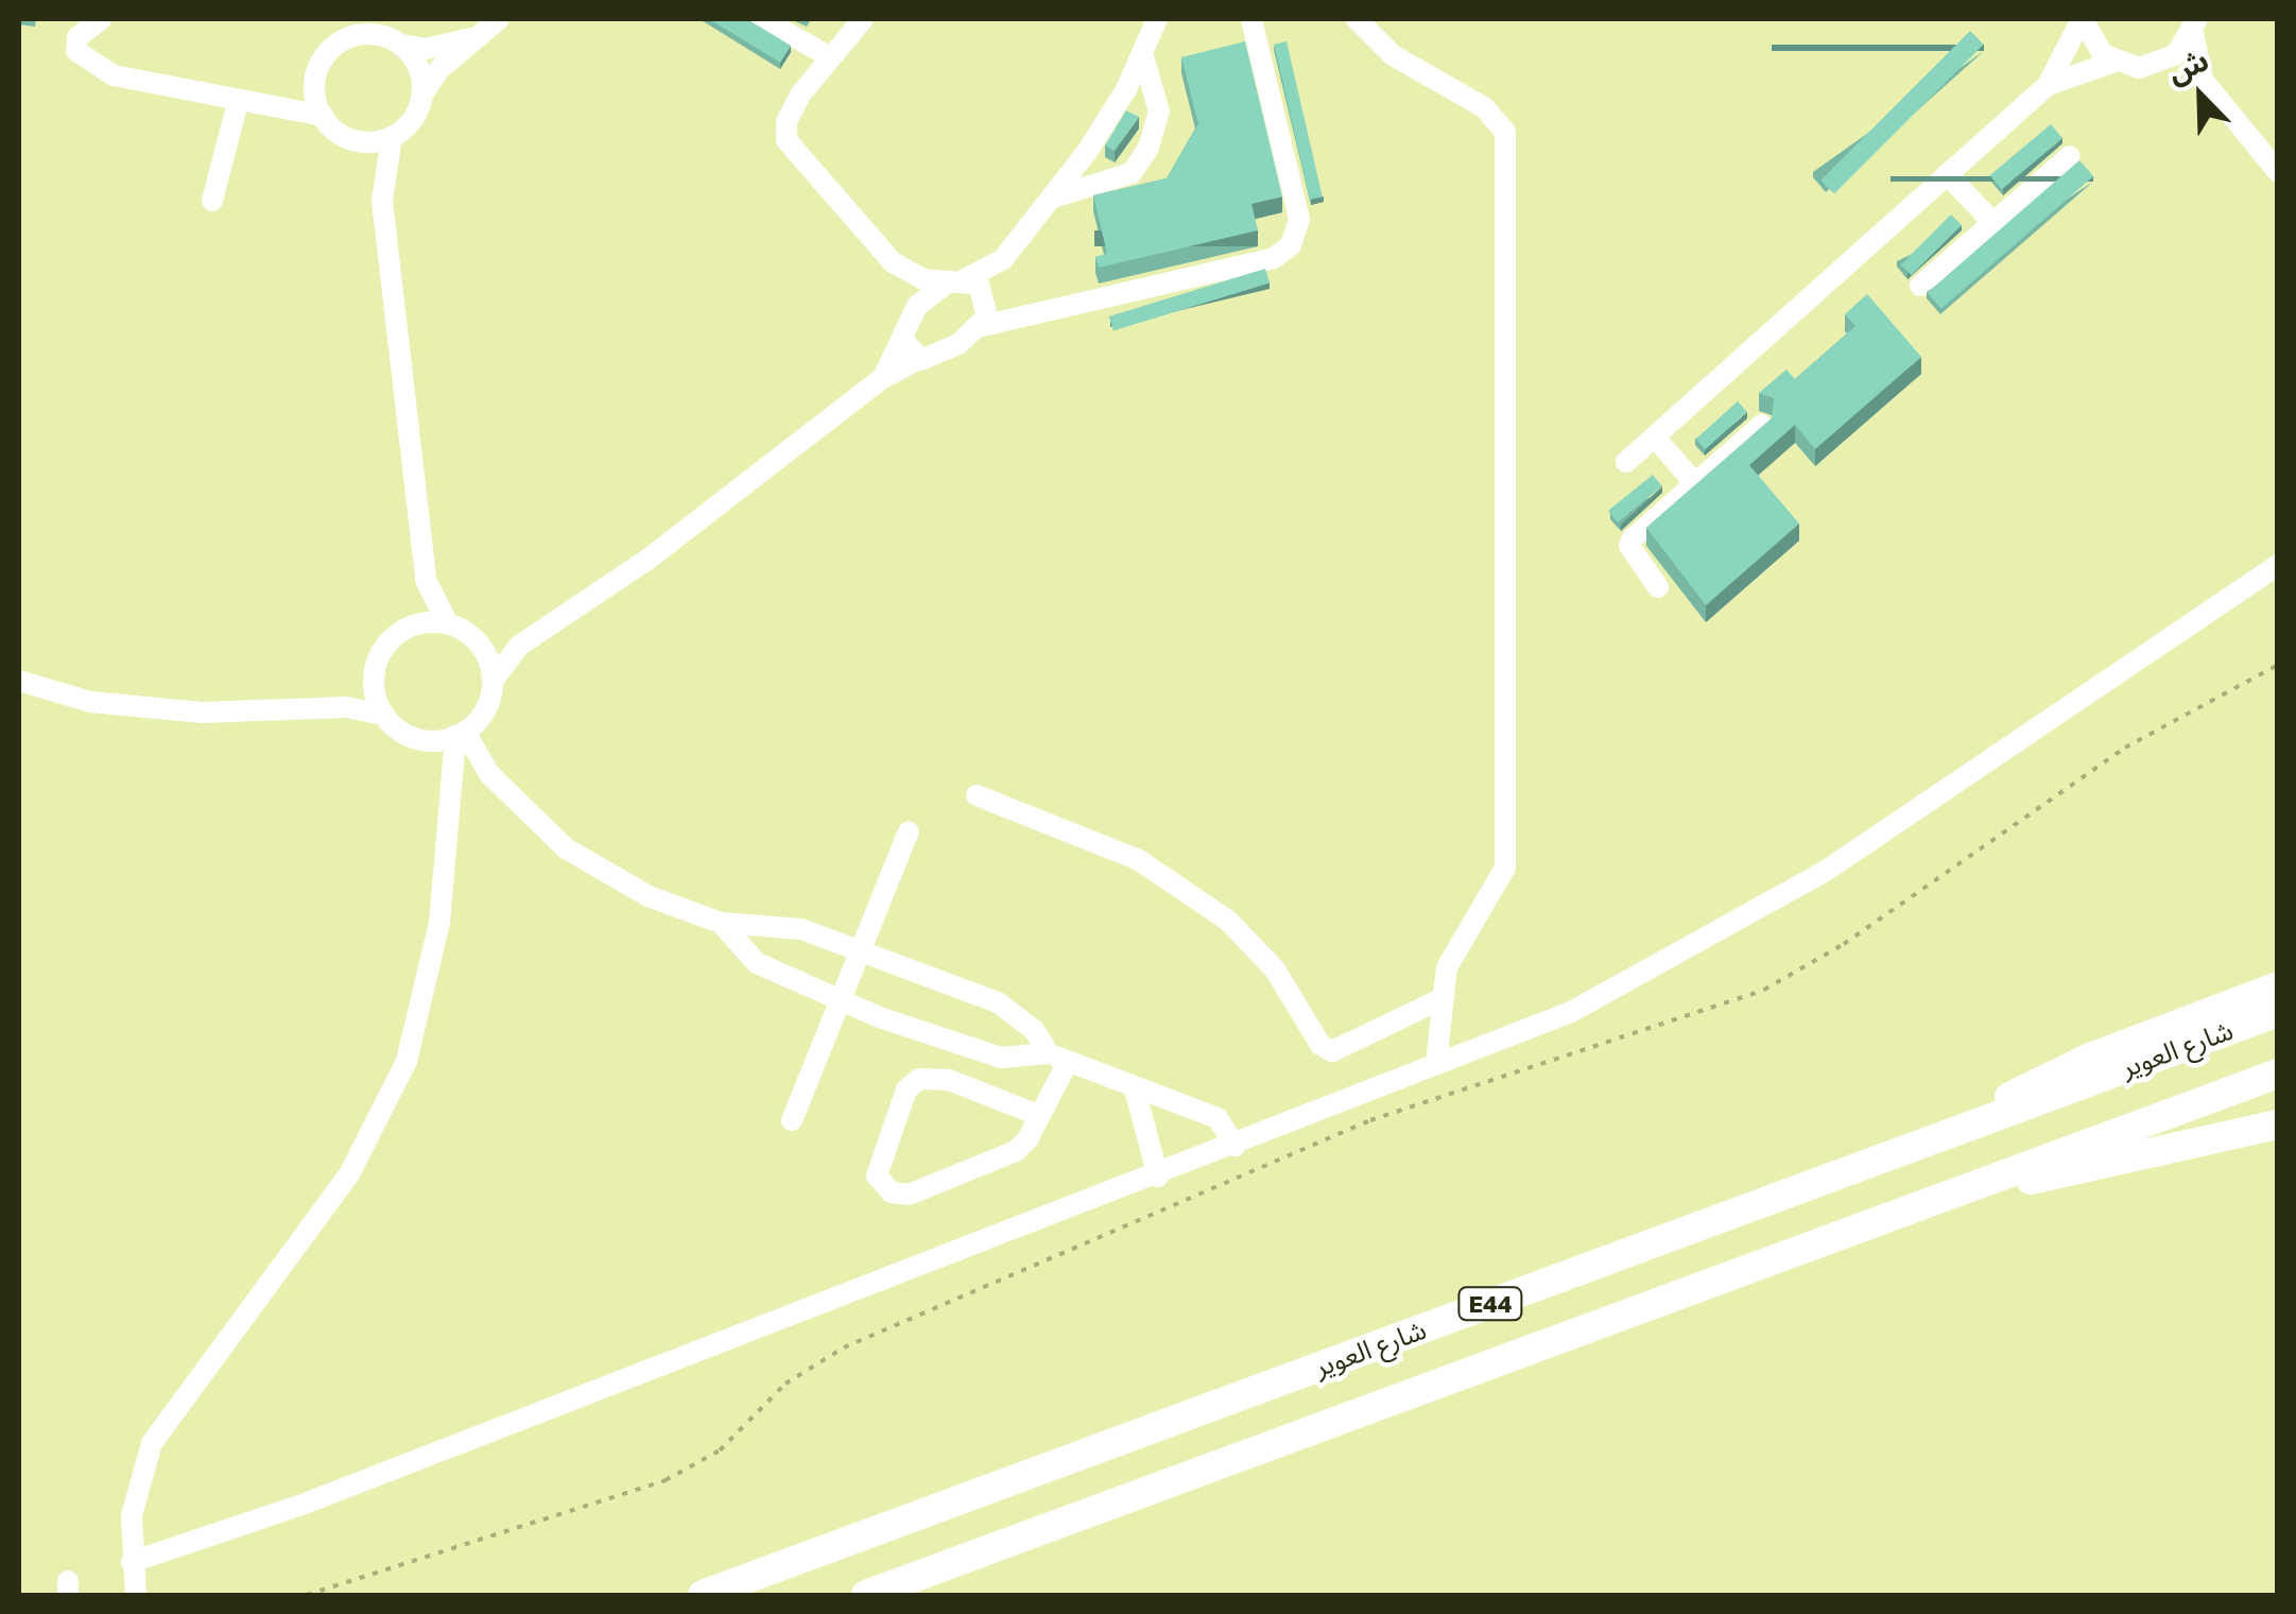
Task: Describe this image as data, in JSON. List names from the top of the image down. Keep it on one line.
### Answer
{"streets":{"highway":["شارع العوير","E44"]},"north":"top left"}
